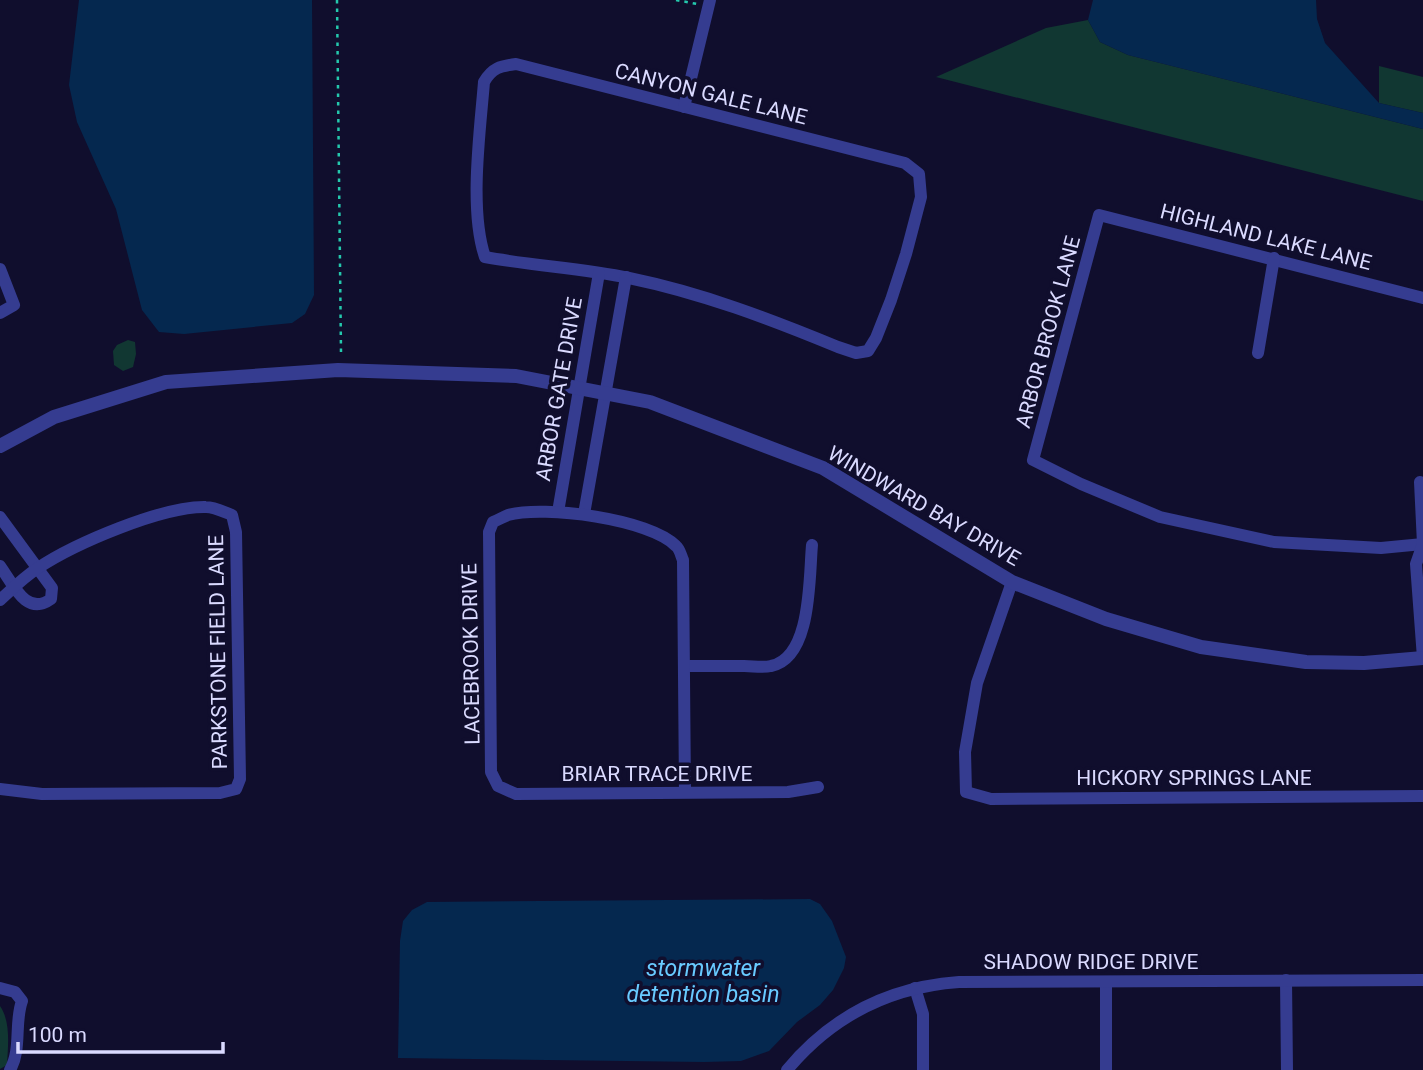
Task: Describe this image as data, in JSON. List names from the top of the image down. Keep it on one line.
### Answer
{"streets":{"street":["CANYON GALE LANE","HIGHLAND LAKE LANE","ARBOR BROOK LANE","ARBOR GATE DRIVE","WINDWARD BAY DRIVE","PARKSTONE FIELD LANE","LACEBROOK DRIVE","BRIAR TRACE DRIVE","HICKORY SPRINGS LANE","SHADOW RIDGE DRIVE"]},"crossings":[["CANYON GALE LANE","ARBOR GATE DRIVE"],["HIGHLAND LAKE LANE","ARBOR BROOK LANE"],["ARBOR GATE DRIVE","WINDWARD BAY DRIVE"],["ARBOR GATE DRIVE","LACEBROOK DRIVE"],["WINDWARD BAY DRIVE","HICKORY SPRINGS LANE"],["LACEBROOK DRIVE","BRIAR TRACE DRIVE"]],"water":["stormwater detention basin"],"scale_bar":"100 m"}
